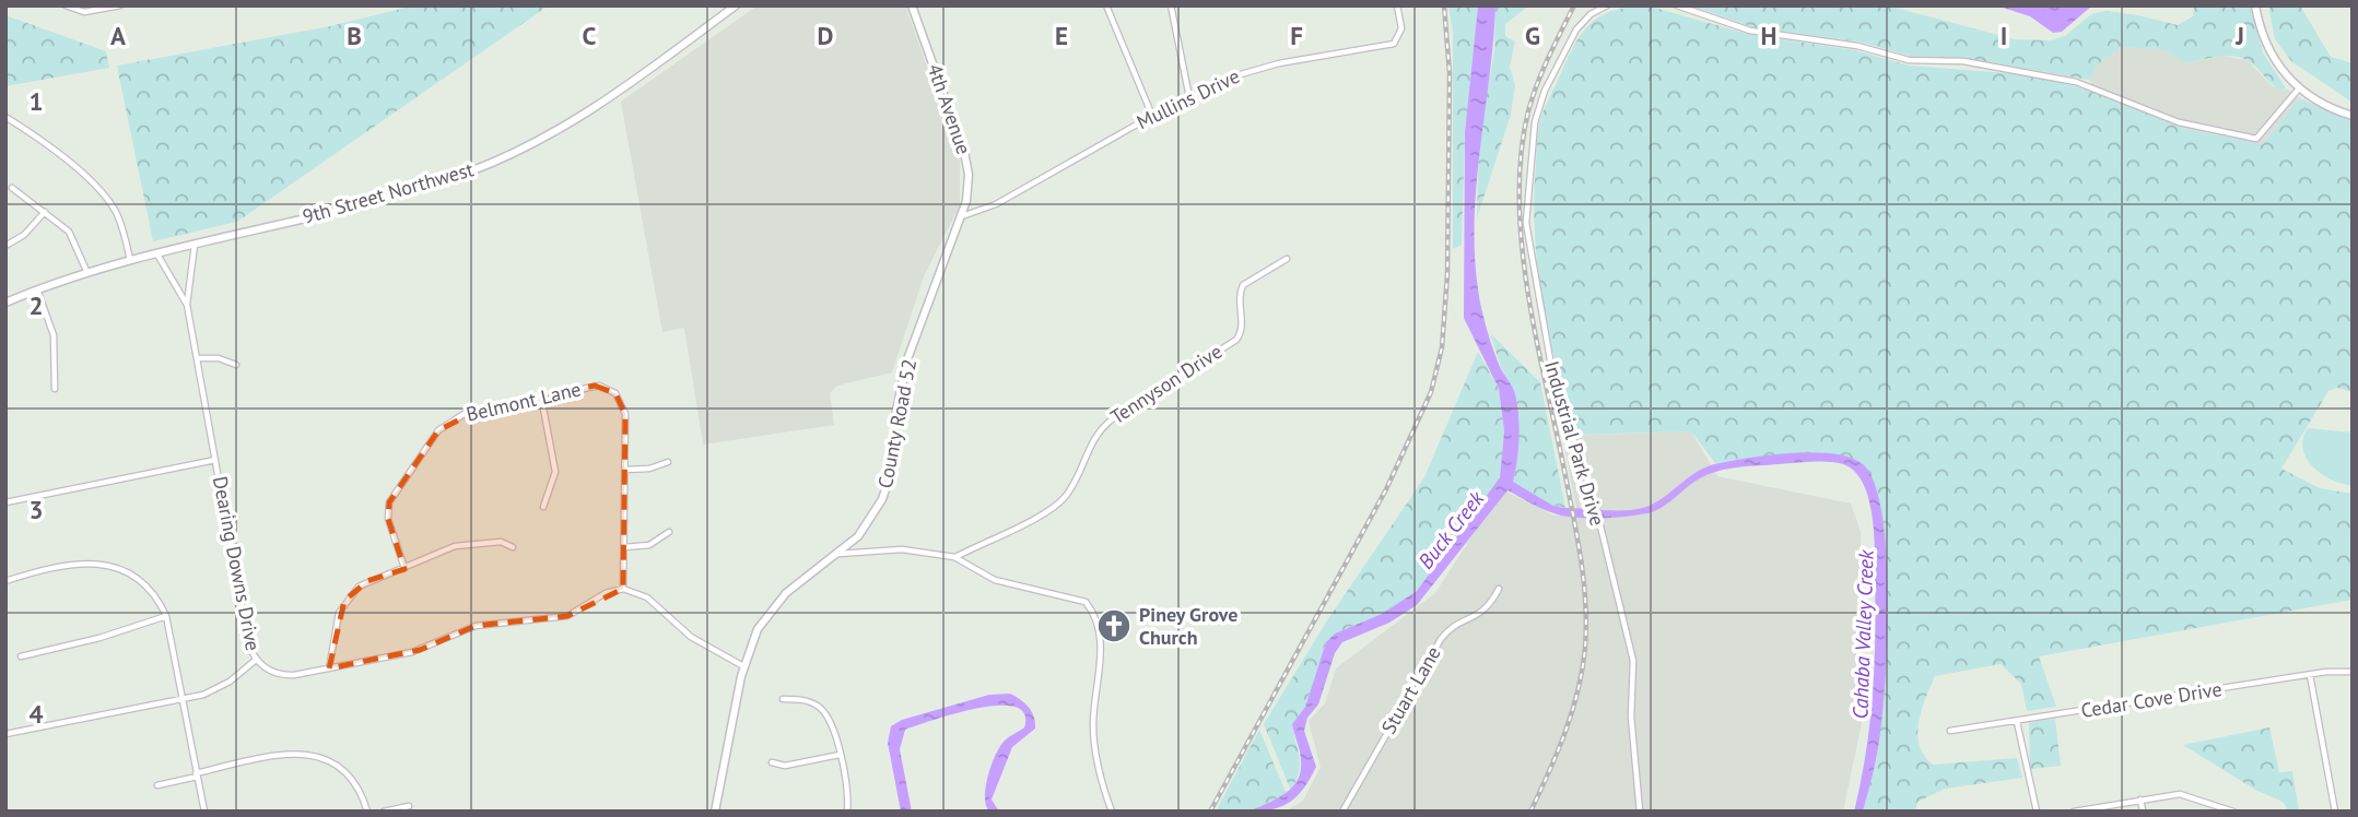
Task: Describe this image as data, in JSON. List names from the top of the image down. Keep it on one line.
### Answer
{"streets":{"street":["Mullins Drive","4th Avenue","9th Street Northwest","Tennyson Drive","Belmont Lane","County Road 52","Industrial Park Drive","Dearing Downs Drive","Stuart Lane","Cedar Cove Drive"]},"crossings":[["Mullins Drive","4th Avenue"],["Mullins Drive","County Road 52"],["4th Avenue","County Road 52"],["9th Street Northwest","Dearing Downs Drive"],["Belmont Lane","Dearing Downs Drive"]],"water":["Buck Creek","Cahaba Valley Creek"],"places":{"church":["Piney Grove Church"]},"grid":{"columns":["A","B","C","D","E","F","G","H","I","J"],"rows":["1","2","3","4"]}}
